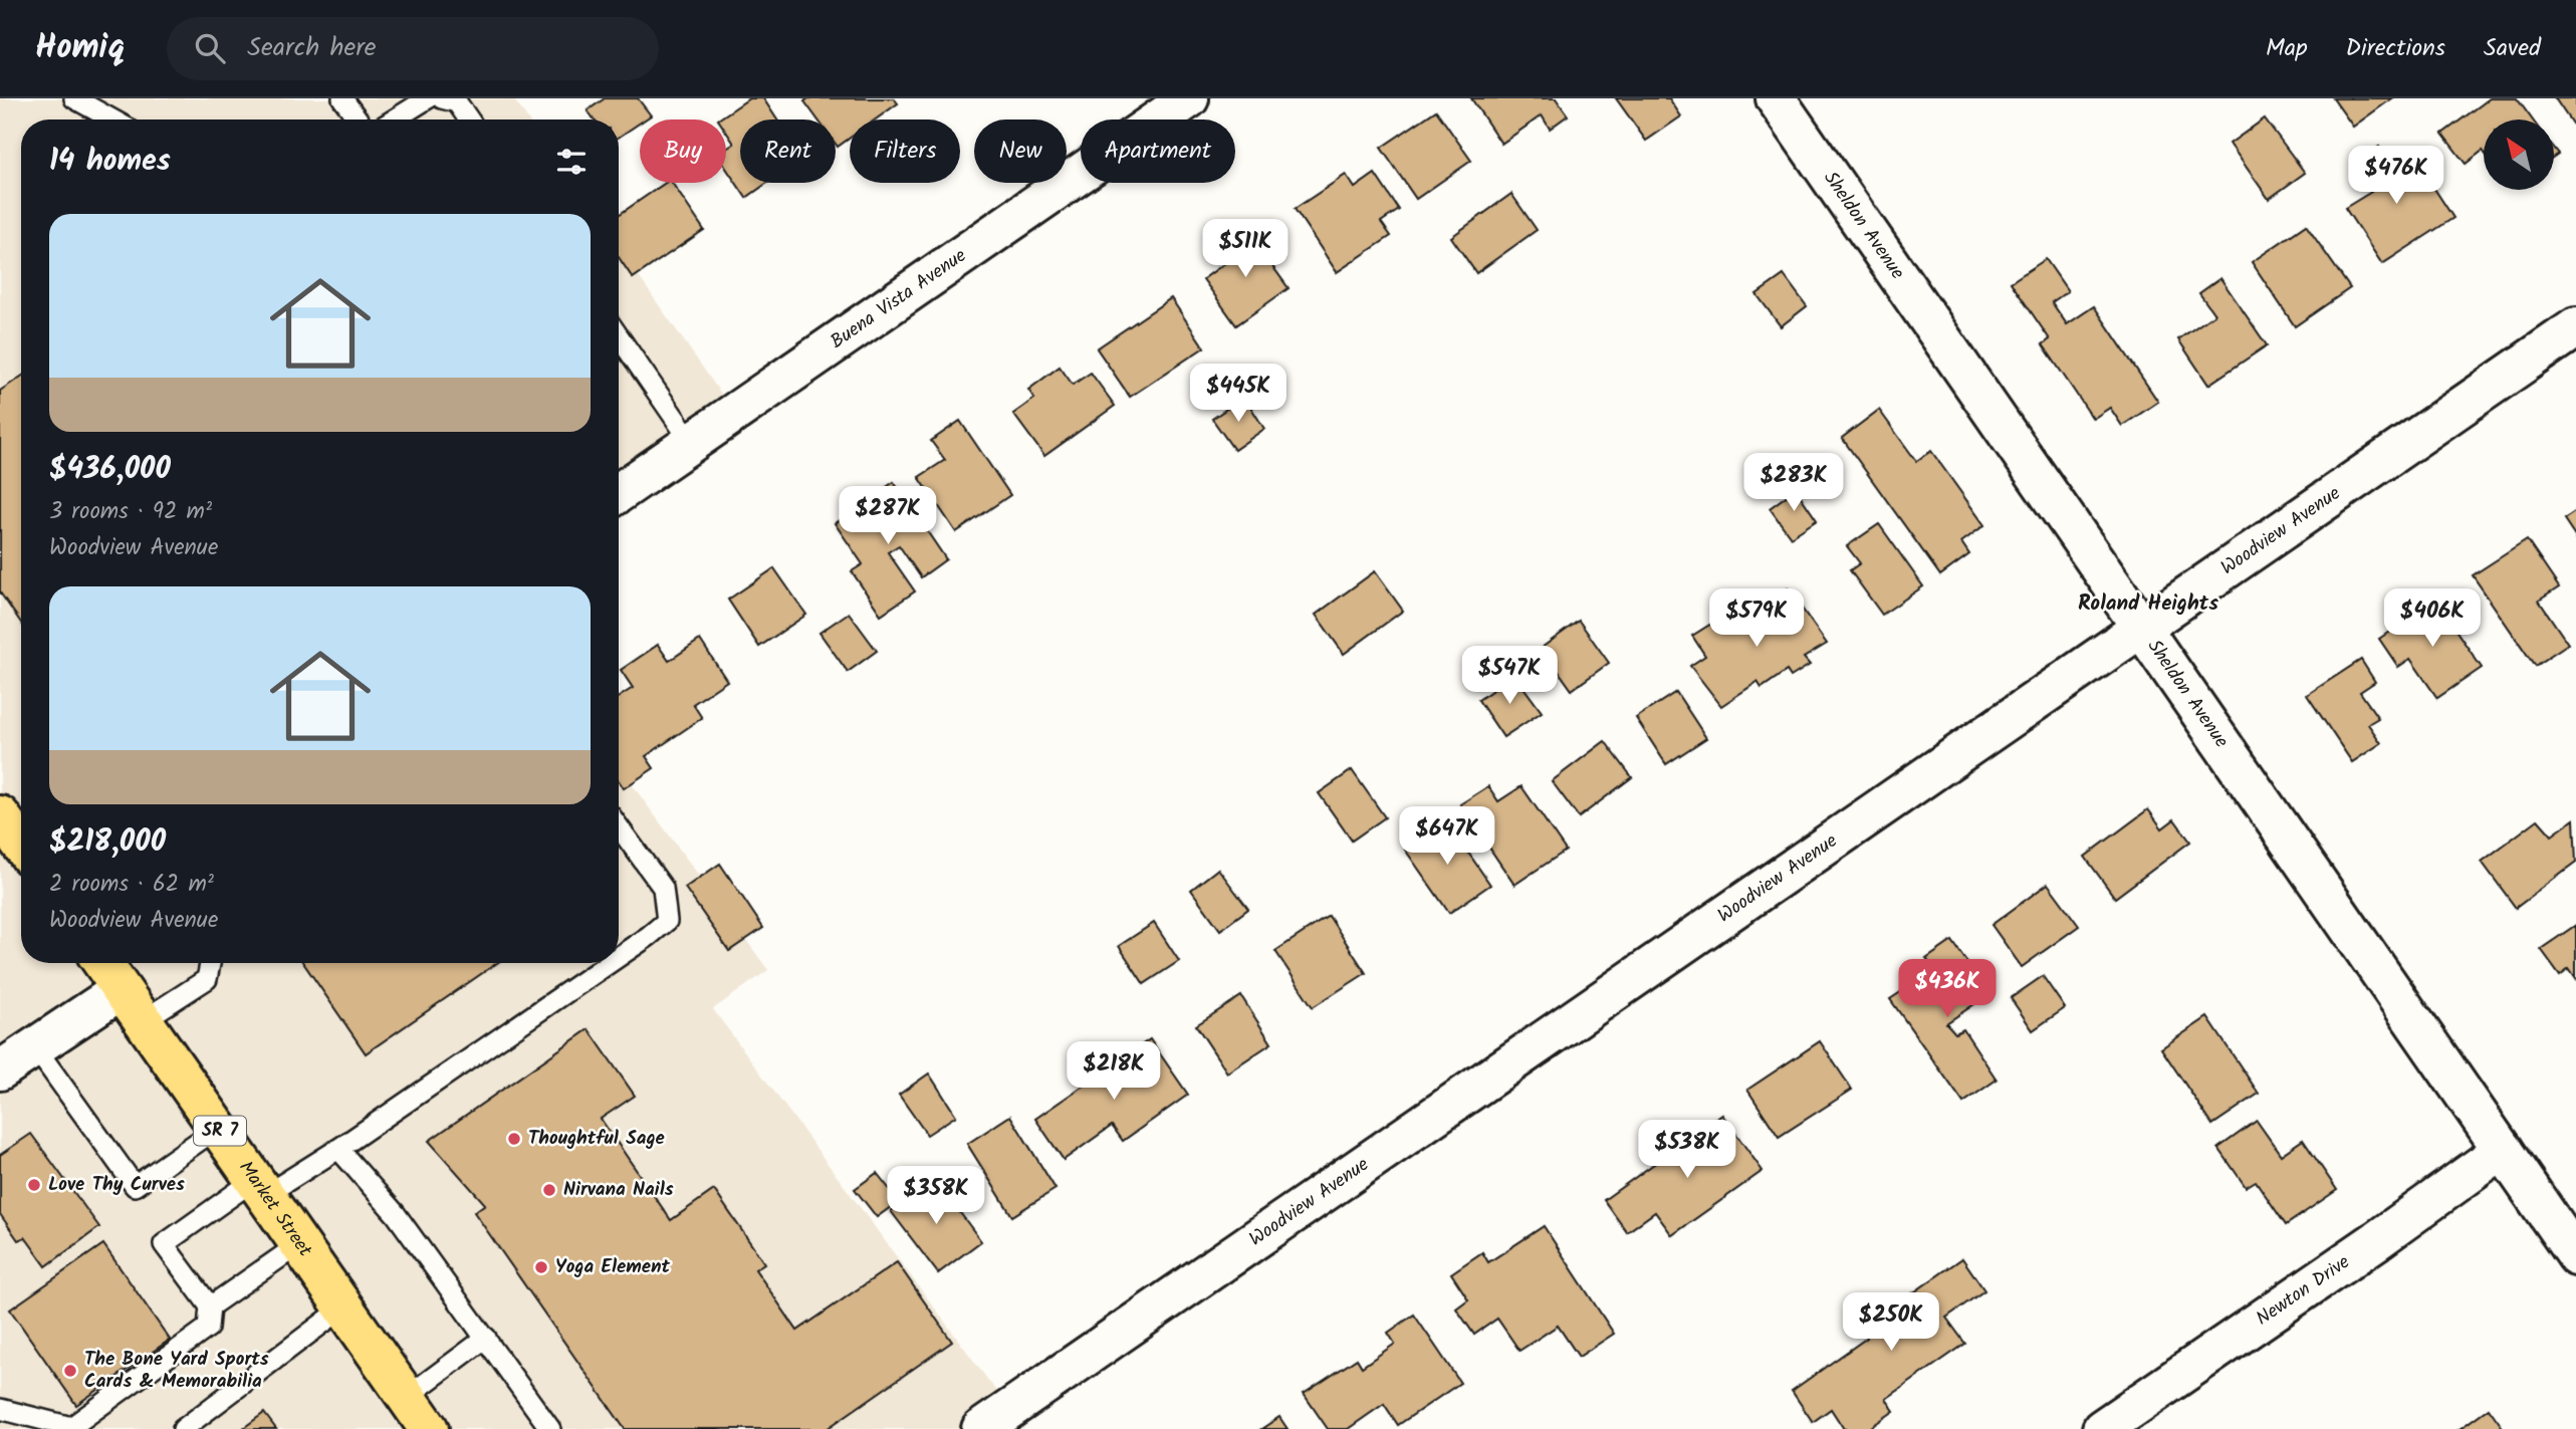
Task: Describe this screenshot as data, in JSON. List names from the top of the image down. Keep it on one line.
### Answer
{"streets":{"main road":["SR 7","Market Street"],"street":["Sheldon Avenue","Buena Vista Avenue","Woodview Avenue","Newton Drive"]},"crossings":[["Sheldon Avenue","Woodview Avenue"],["Sheldon Avenue","Newton Drive"]],"districts":["Roland Heights"],"places":["Thoughtful Sage","Love Thy Curves","Nirvana Nails","Yoga Element","The Bone Yard Sports Cards & Memorabilia"],"north":"top left","page":{"header":"Homiq","search":"Search here","nav":["Map","Directions","Saved"],"chip":["Buy","Rent","Filters","New","Apartment"],"heading":"14 homes","price":["$476K","$511K","$445K","$283K","$287K","$579K","$406K","$547K","$647K","$436K","$218K","$538K","$358K","$250K"],"list":[{"name":"$436,000","note":"3 rooms · 92 m² · Woodview Avenue"},{"name":"$218,000","note":"2 rooms · 62 m² · Woodview Avenue"}]}}
